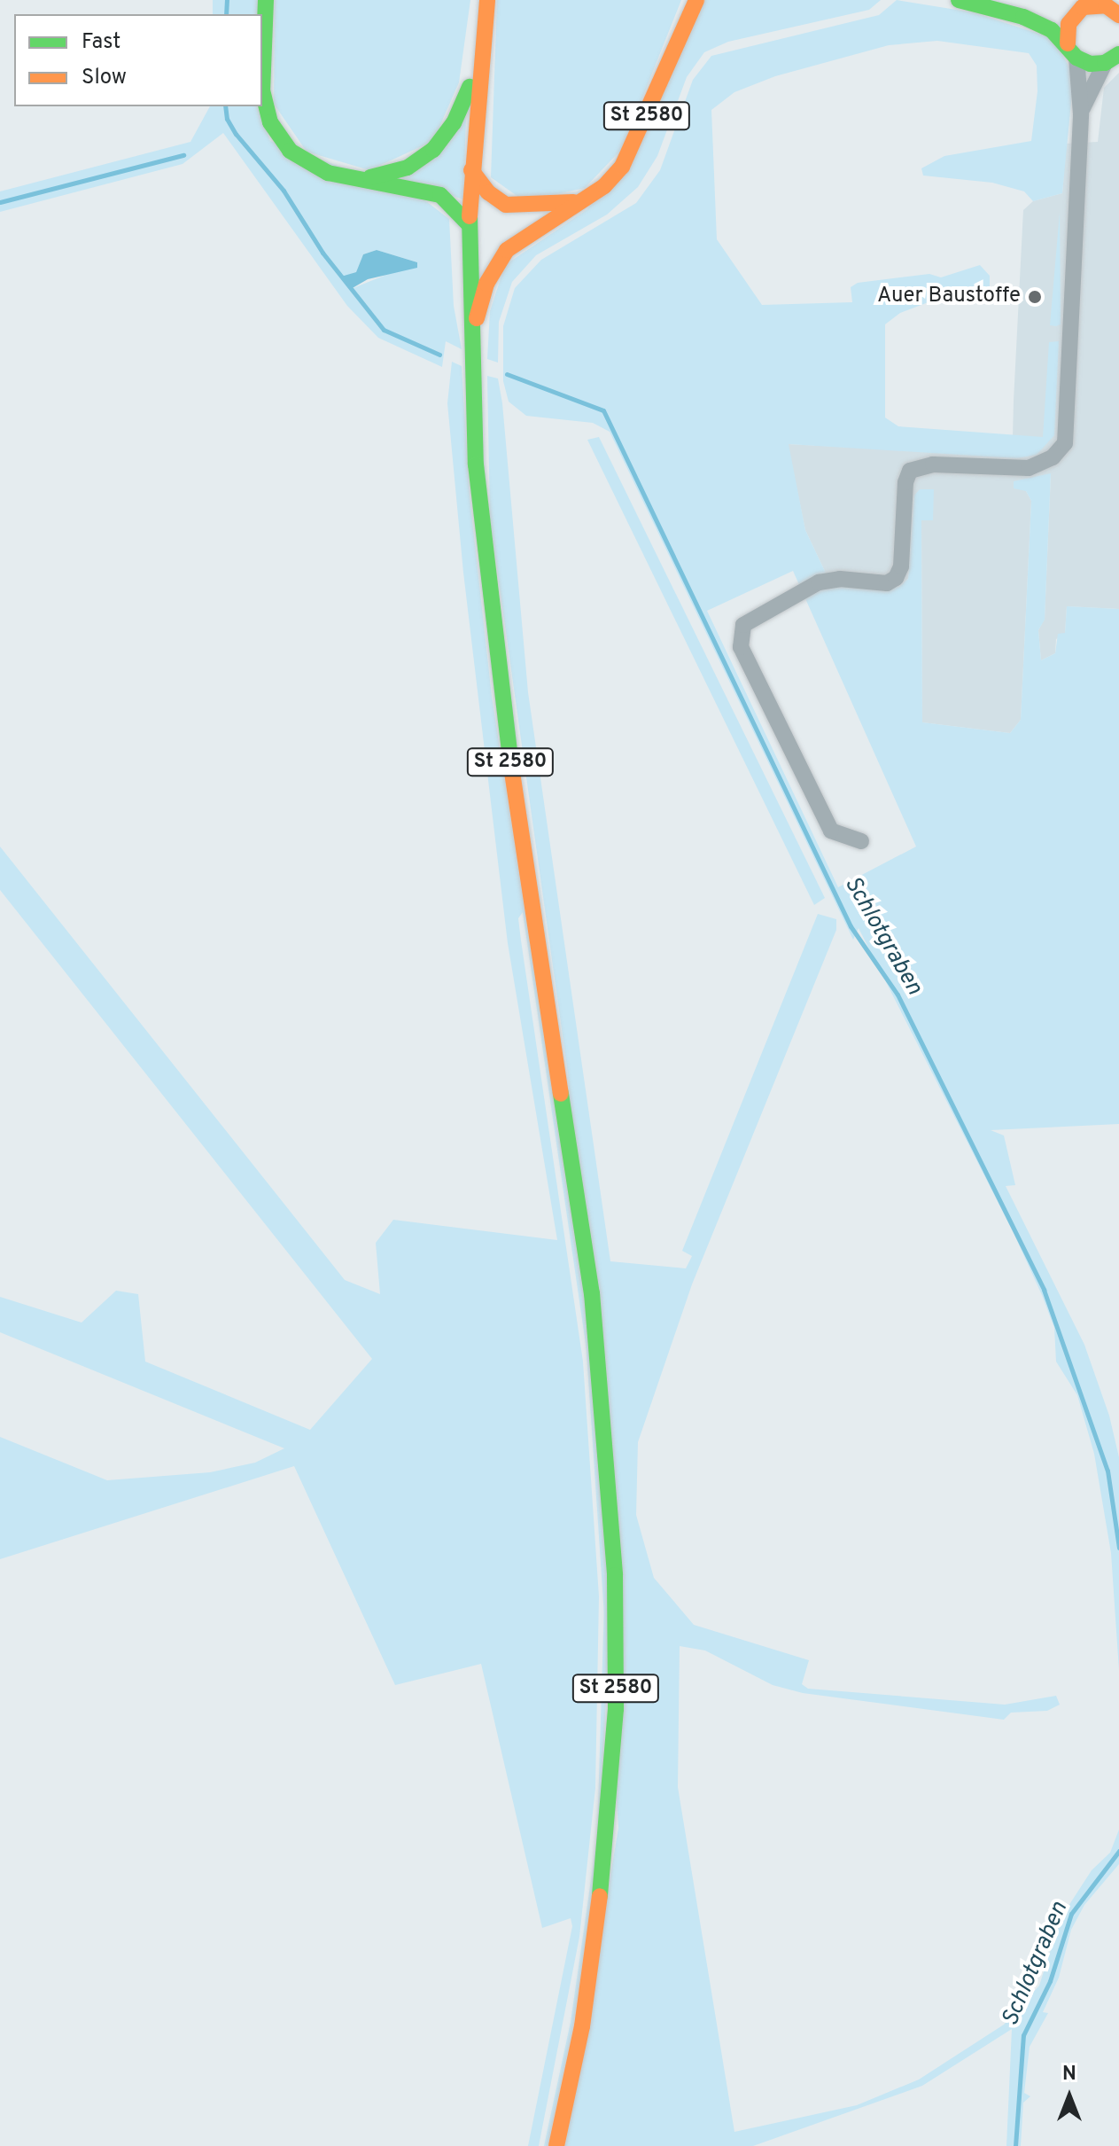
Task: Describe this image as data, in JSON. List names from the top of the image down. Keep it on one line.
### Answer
{"streets":{"main road":["St 2580"]},"water":["Schlotgraben"],"places":["Auer Baustoffe"],"legend":["Fast","Slow"],"north":"top"}
